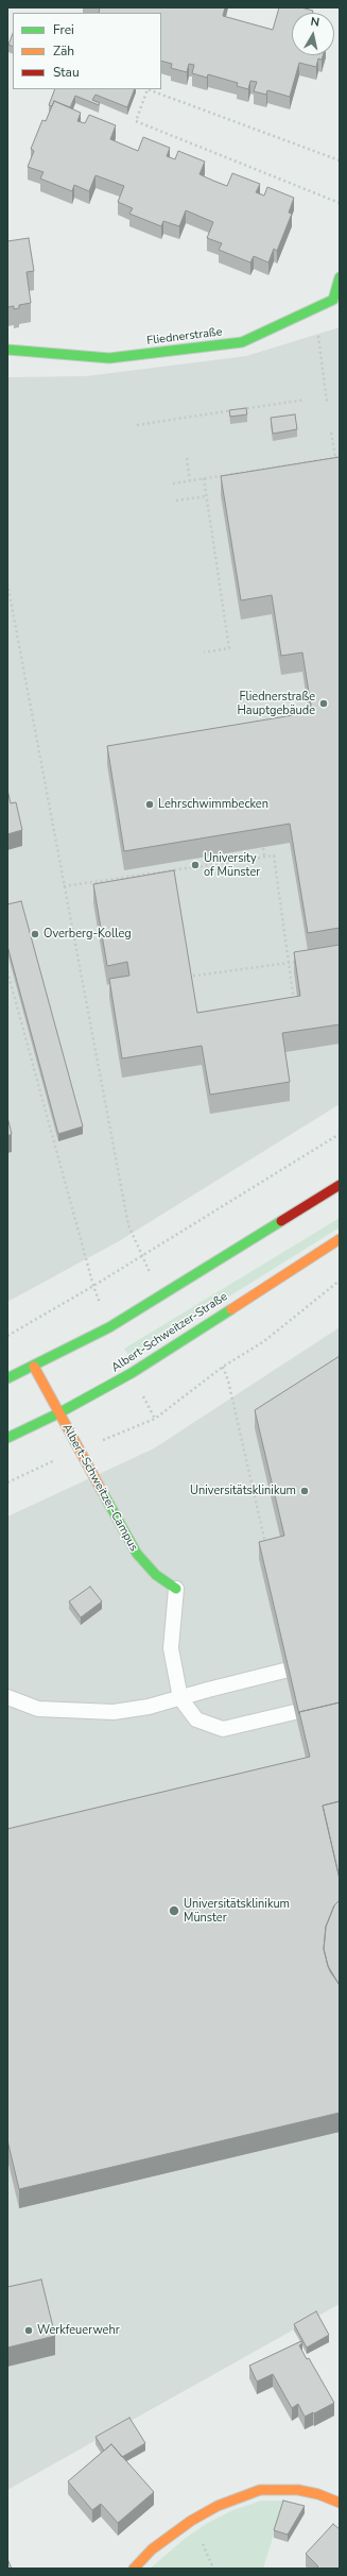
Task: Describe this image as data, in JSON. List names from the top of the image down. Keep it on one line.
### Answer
{"streets":{"street":["Fliednerstraße","Albert-Schweitzer-Straße","Albert-Schweitzer-Campus"]},"crossings":[["Albert-Schweitzer-Straße","Albert-Schweitzer-Campus"]],"places":["Fliednerstraße Hauptgebäude","Lehrschwimmbecken","University of Münster","Overberg-Kolleg","Universitätsklinikum","Universitätsklinikum Münster","Werkfeuerwehr"],"legend":["Frei","Zäh","Stau"],"north":"top"}
